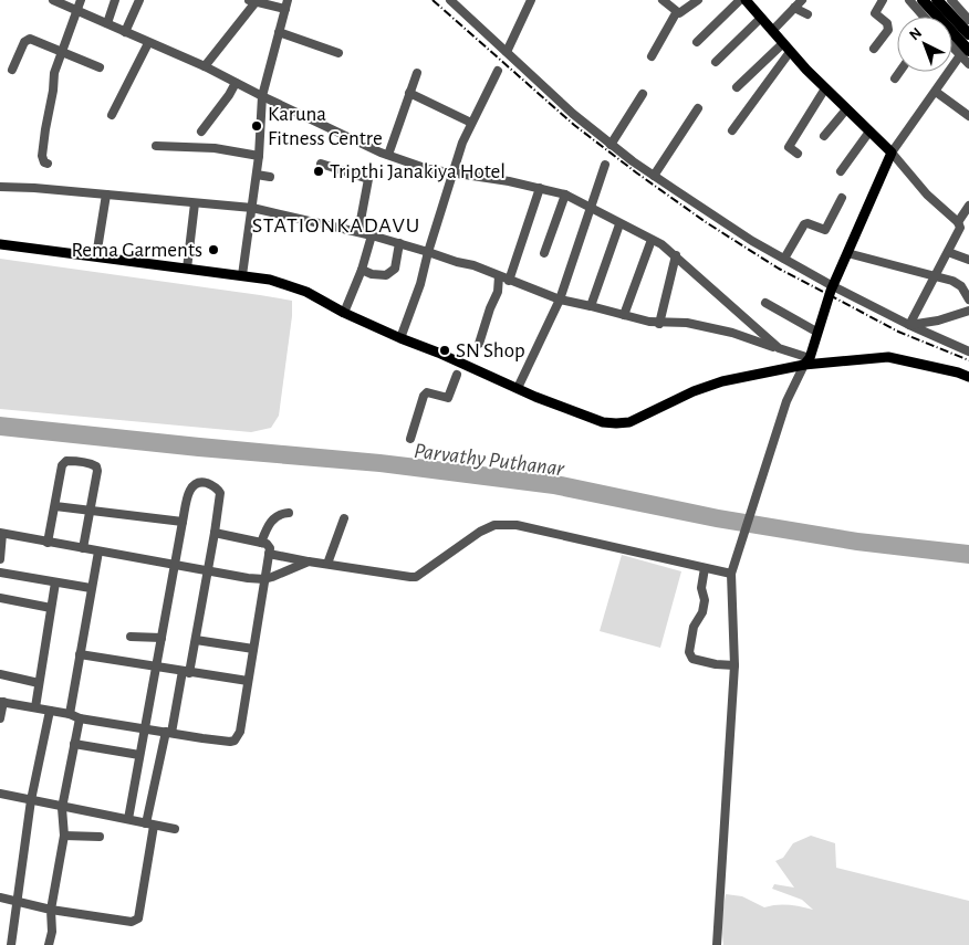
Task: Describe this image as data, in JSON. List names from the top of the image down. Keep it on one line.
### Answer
{"districts":["STATIONKADAVU"],"water":["Parvathy Puthanar"],"places":["Karuna Fitness Centre","Tripthi Janakiya Hotel","Rema Garments","SN Shop"],"north":"top left"}
